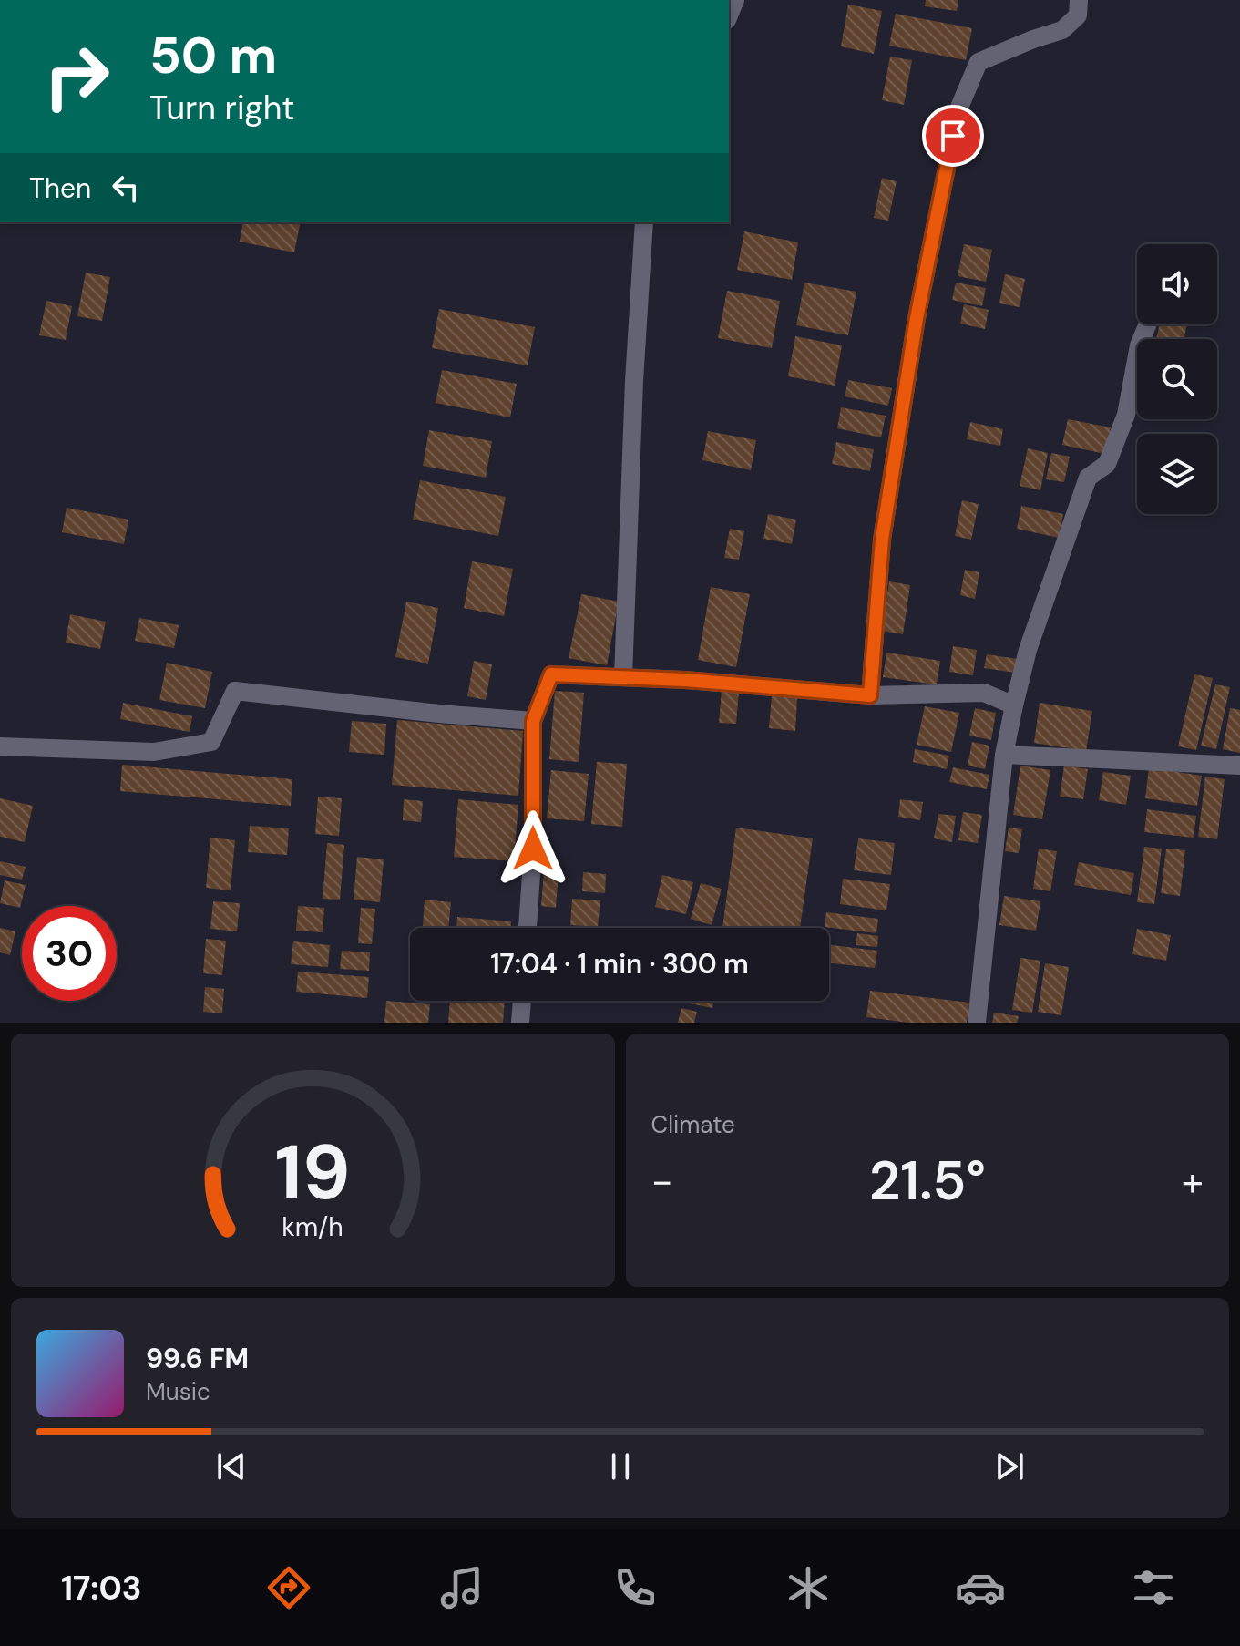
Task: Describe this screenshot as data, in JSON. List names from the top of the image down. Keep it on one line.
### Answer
{"page":{"turn":["50 m","Turn right"],"then":"Then","limit":"30","trip":"17:04 · 1 min · 300 m","tile":"Climate","heat":["−","21.5°","+"],"song":["99.6 FM","Music"],"tabs":"17:03","gauge":["19","km/h"]}}
